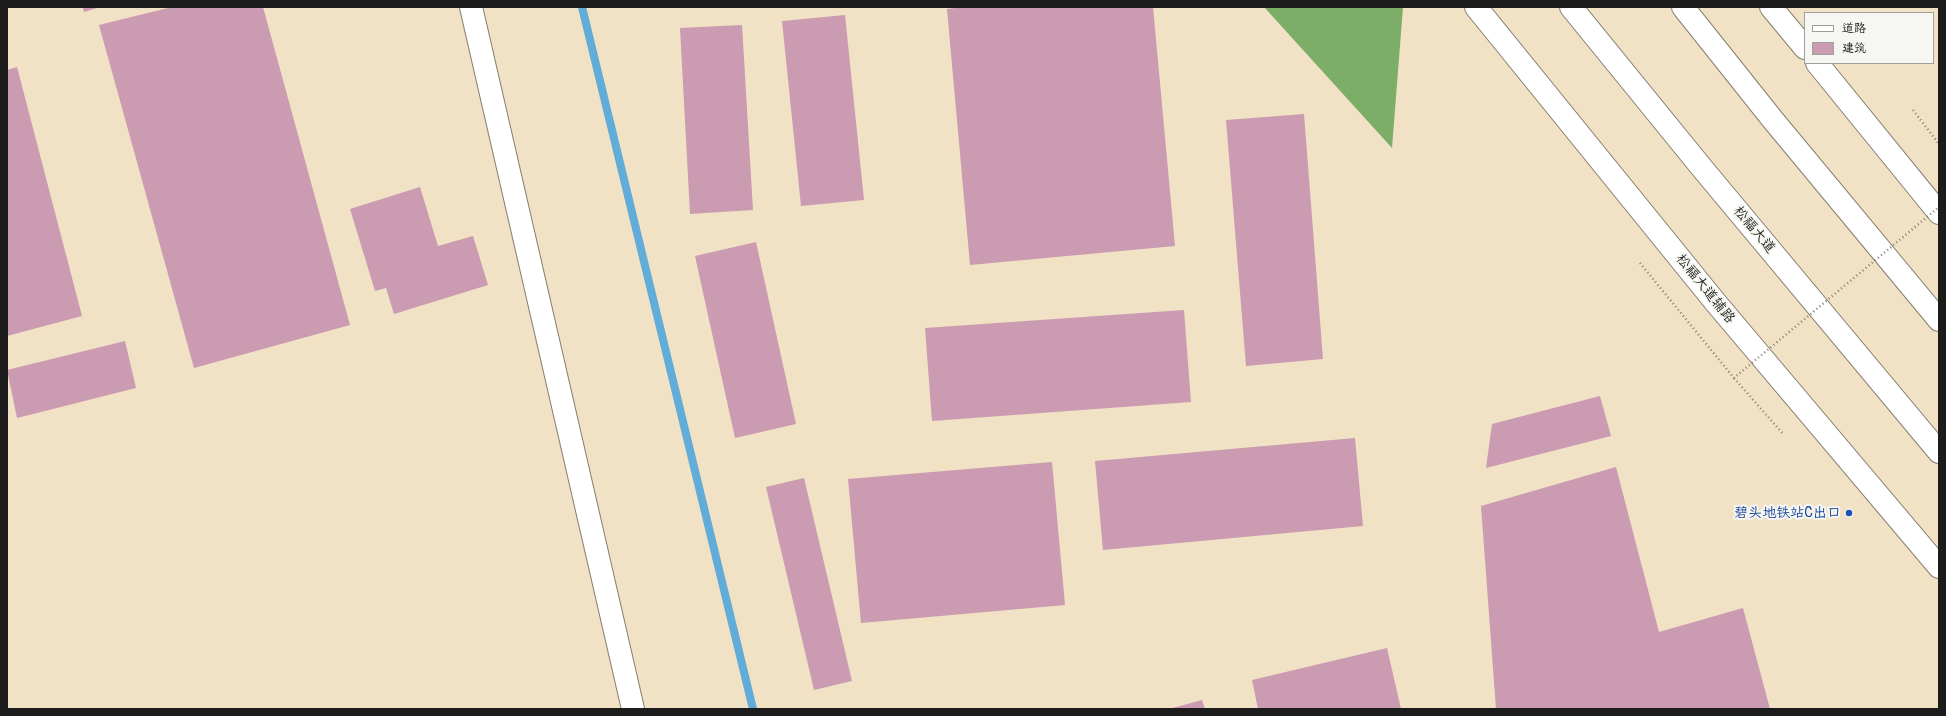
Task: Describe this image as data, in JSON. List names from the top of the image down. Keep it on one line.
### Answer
{"streets":{"main road":["松福大道","松福大道辅路"]},"places":["碧头地铁站C出口"],"legend":["道路","建筑"]}
